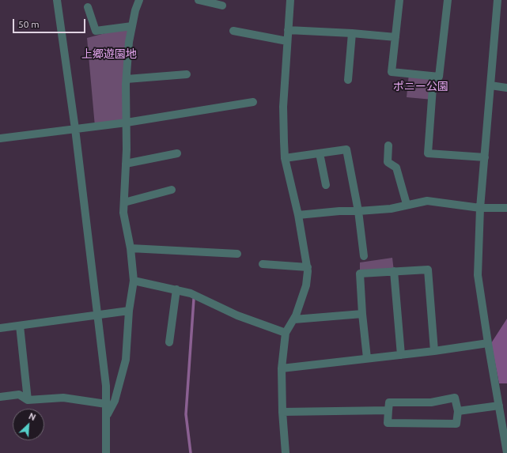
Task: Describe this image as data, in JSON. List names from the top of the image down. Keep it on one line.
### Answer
{"parks":["上郷遊園地","ポニー公園"],"scale_bar":"50 m","north":"top right"}
